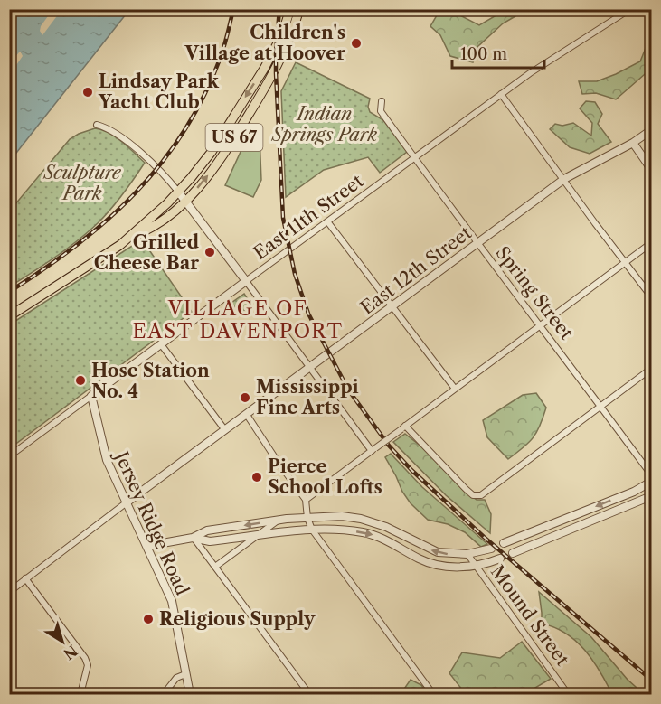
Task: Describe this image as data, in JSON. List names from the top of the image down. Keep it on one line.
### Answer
{"streets":{"main road":["US 67"],"street":["East 11th Street","East 12th Street","Spring Street","Jersey Ridge Road","Mound Street"]},"crossings":[["East 11th Street","Spring Street"],["East 11th Street","Jersey Ridge Road"],["East 12th Street","Spring Street"],["East 12th Street","Jersey Ridge Road"]],"districts":["VILLAGE OF EAST DAVENPORT"],"parks":["Indian Springs Park","Sculpture Park"],"places":["Children's Village at Hoover","Lindsay Park Yacht Club","Grilled Cheese Bar","Hose Station No. 4","Mississippi Fine Arts","Pierce School Lofts","Religious Supply"],"scale_bar":"100 m","north":"bottom right"}
